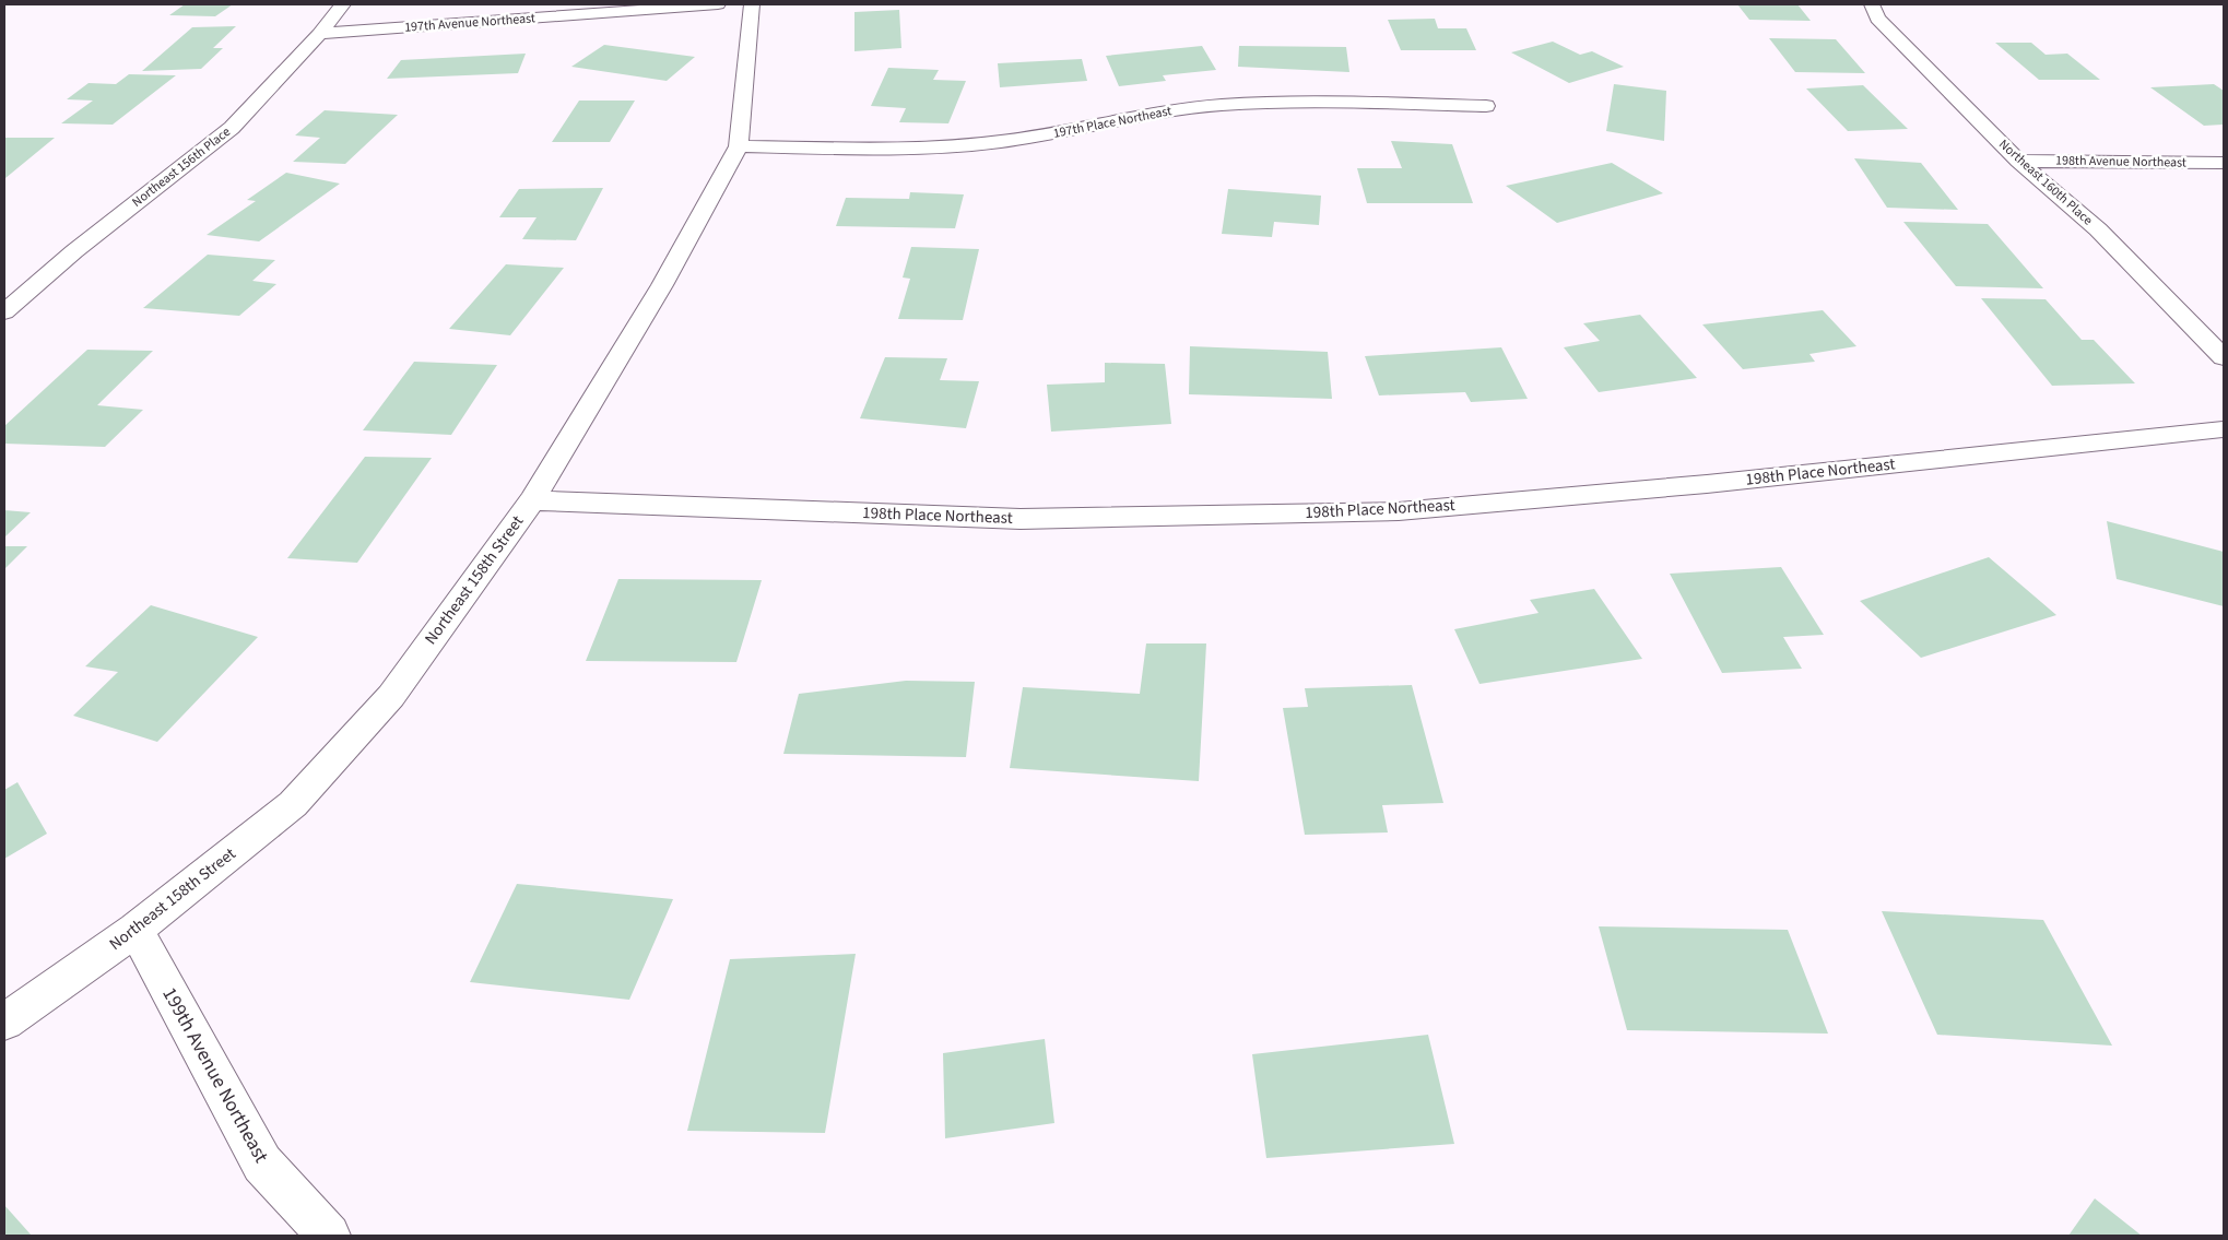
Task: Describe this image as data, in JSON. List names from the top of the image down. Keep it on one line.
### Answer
{"streets":{"street":["197th Avenue Northeast","197th Place Northeast","198th Avenue Northeast","Northeast 156th Place","Northeast 160th Place","198th Place Northeast","Northeast 158th Street","199th Avenue Northeast"]},"crossings":[["197th Avenue Northeast","Northeast 156th Place"],["197th Place Northeast","Northeast 158th Street"],["198th Avenue Northeast","Northeast 160th Place"],["198th Place Northeast","Northeast 158th Street"],["Northeast 158th Street","199th Avenue Northeast"]]}
